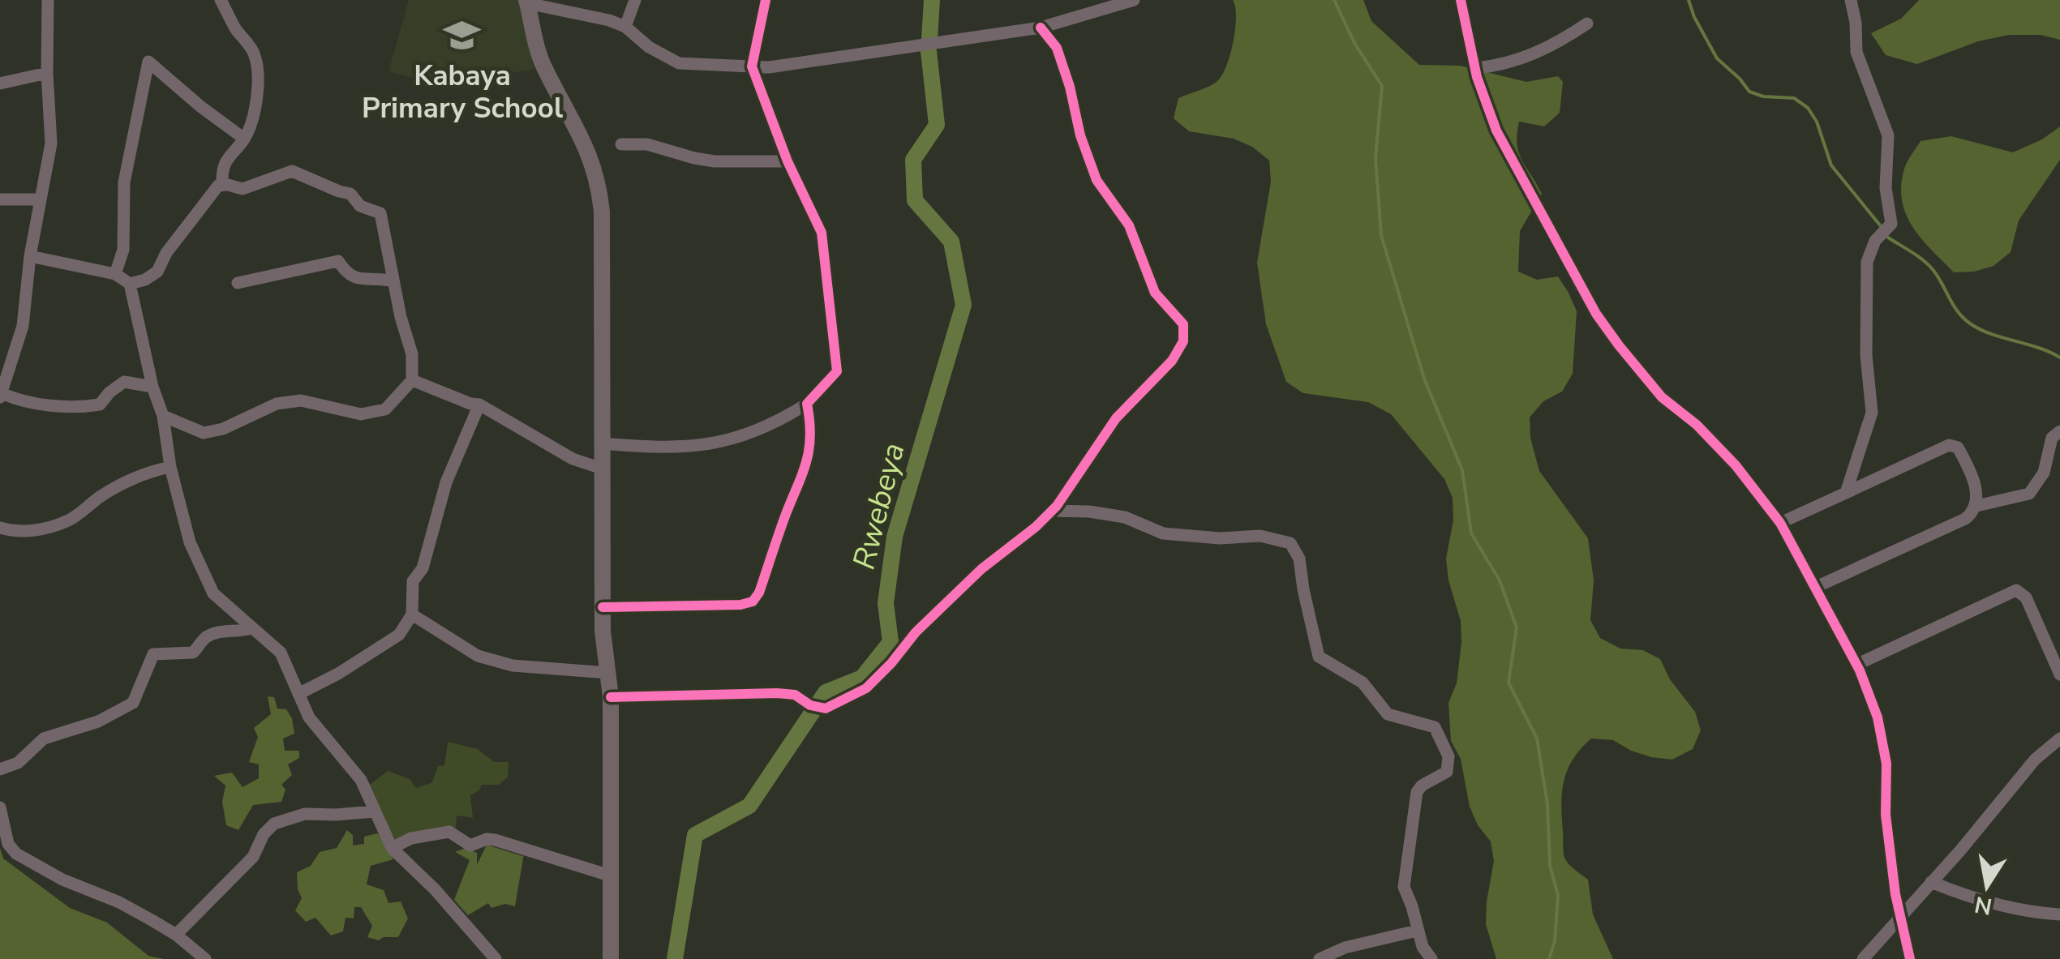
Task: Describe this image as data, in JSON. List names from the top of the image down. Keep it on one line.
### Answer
{"water":["Rwebeya"],"places":{"school or university":["Kabaya Primary School"]},"north":"bottom"}
